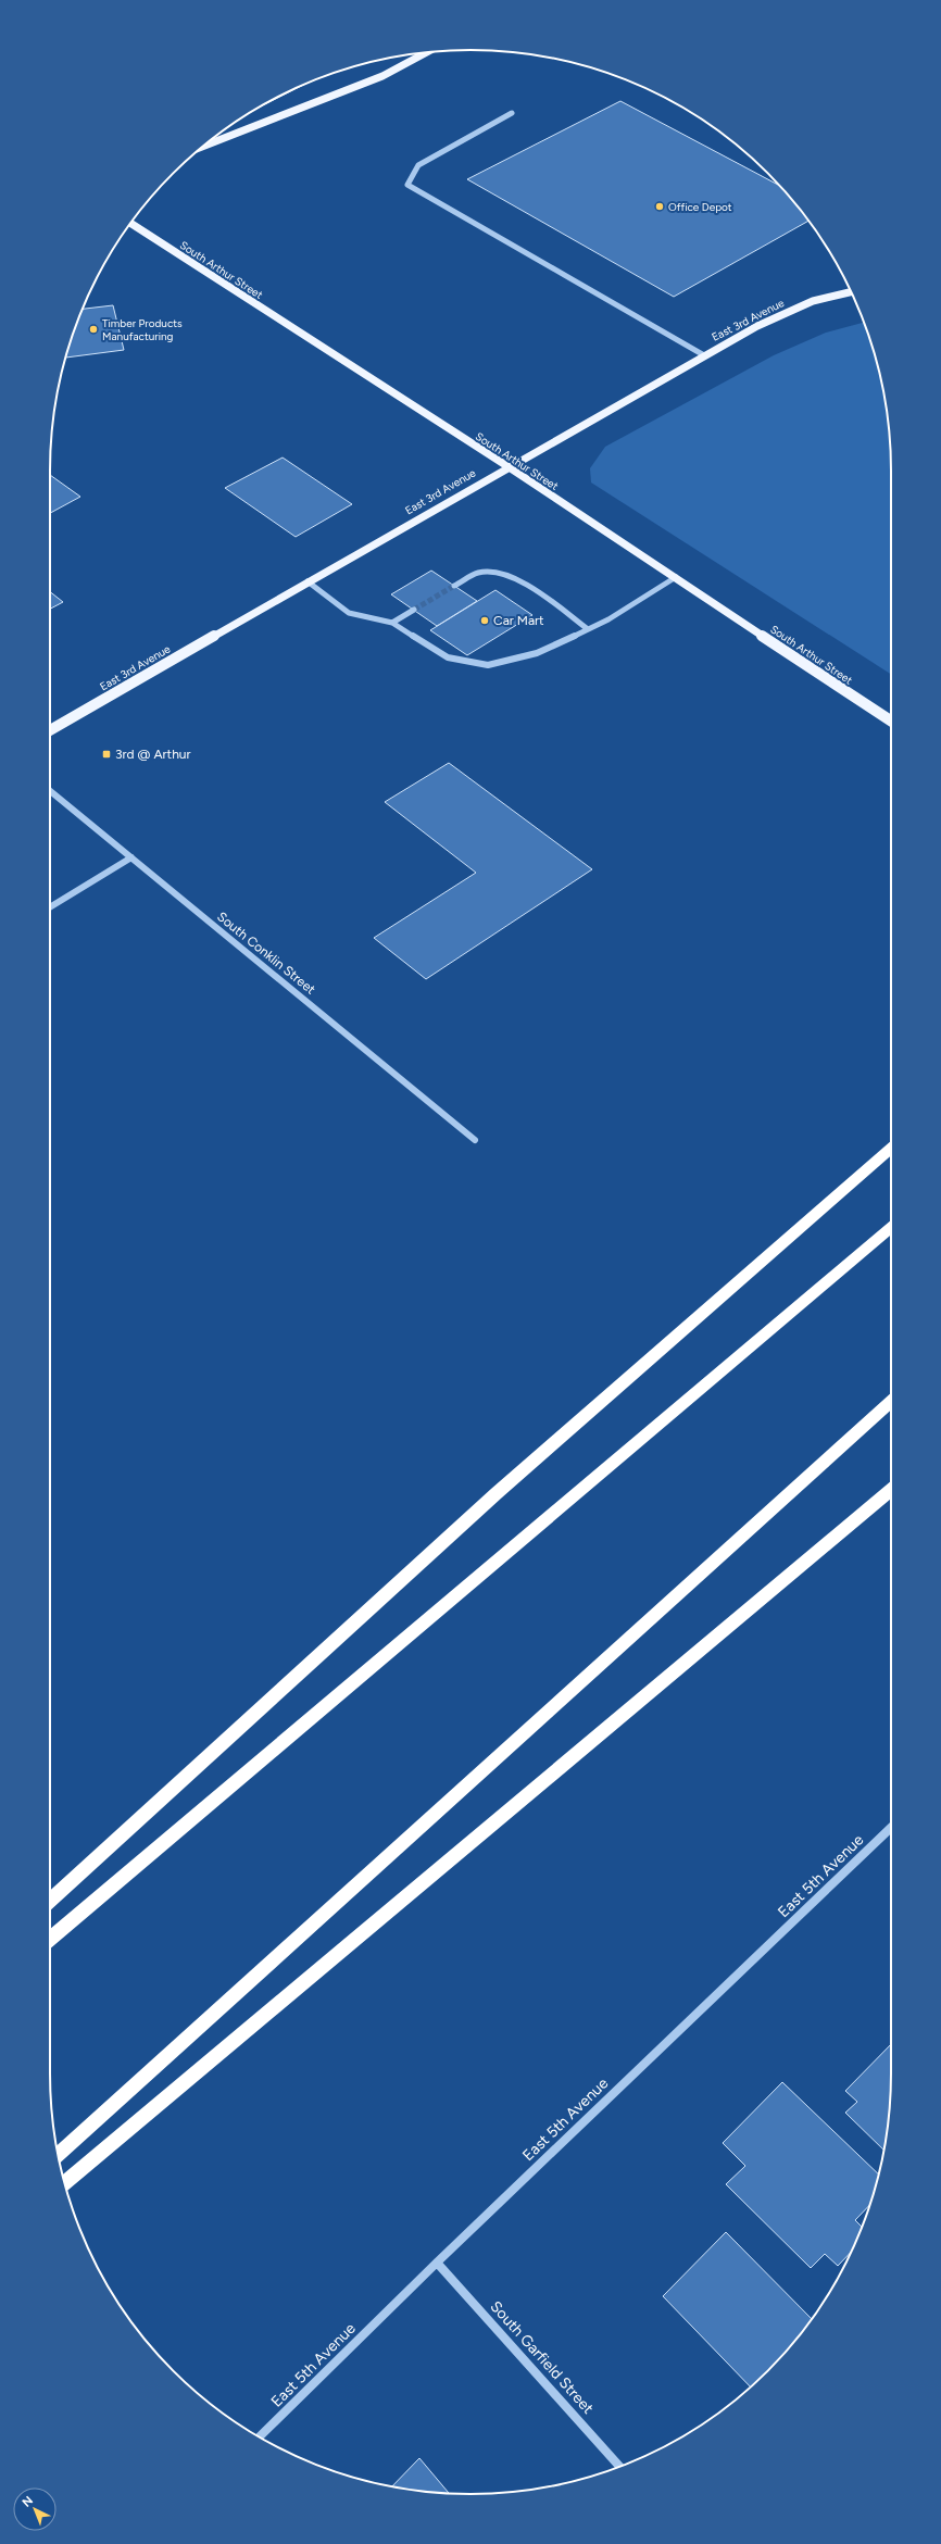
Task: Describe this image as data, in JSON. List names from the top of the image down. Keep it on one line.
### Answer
{"streets":{"main road":["South Arthur Street","East 3rd Avenue"],"street":["South Conklin Street","East 5th Avenue","South Garfield Street"]},"crossings":[["South Arthur Street","East 3rd Avenue"],["East 5th Avenue","South Garfield Street"]],"places":{"other":["Office Depot","Timber Products Manufacturing","Car Mart"],"transit":["3rd @ Arthur"]},"north":"top left"}
